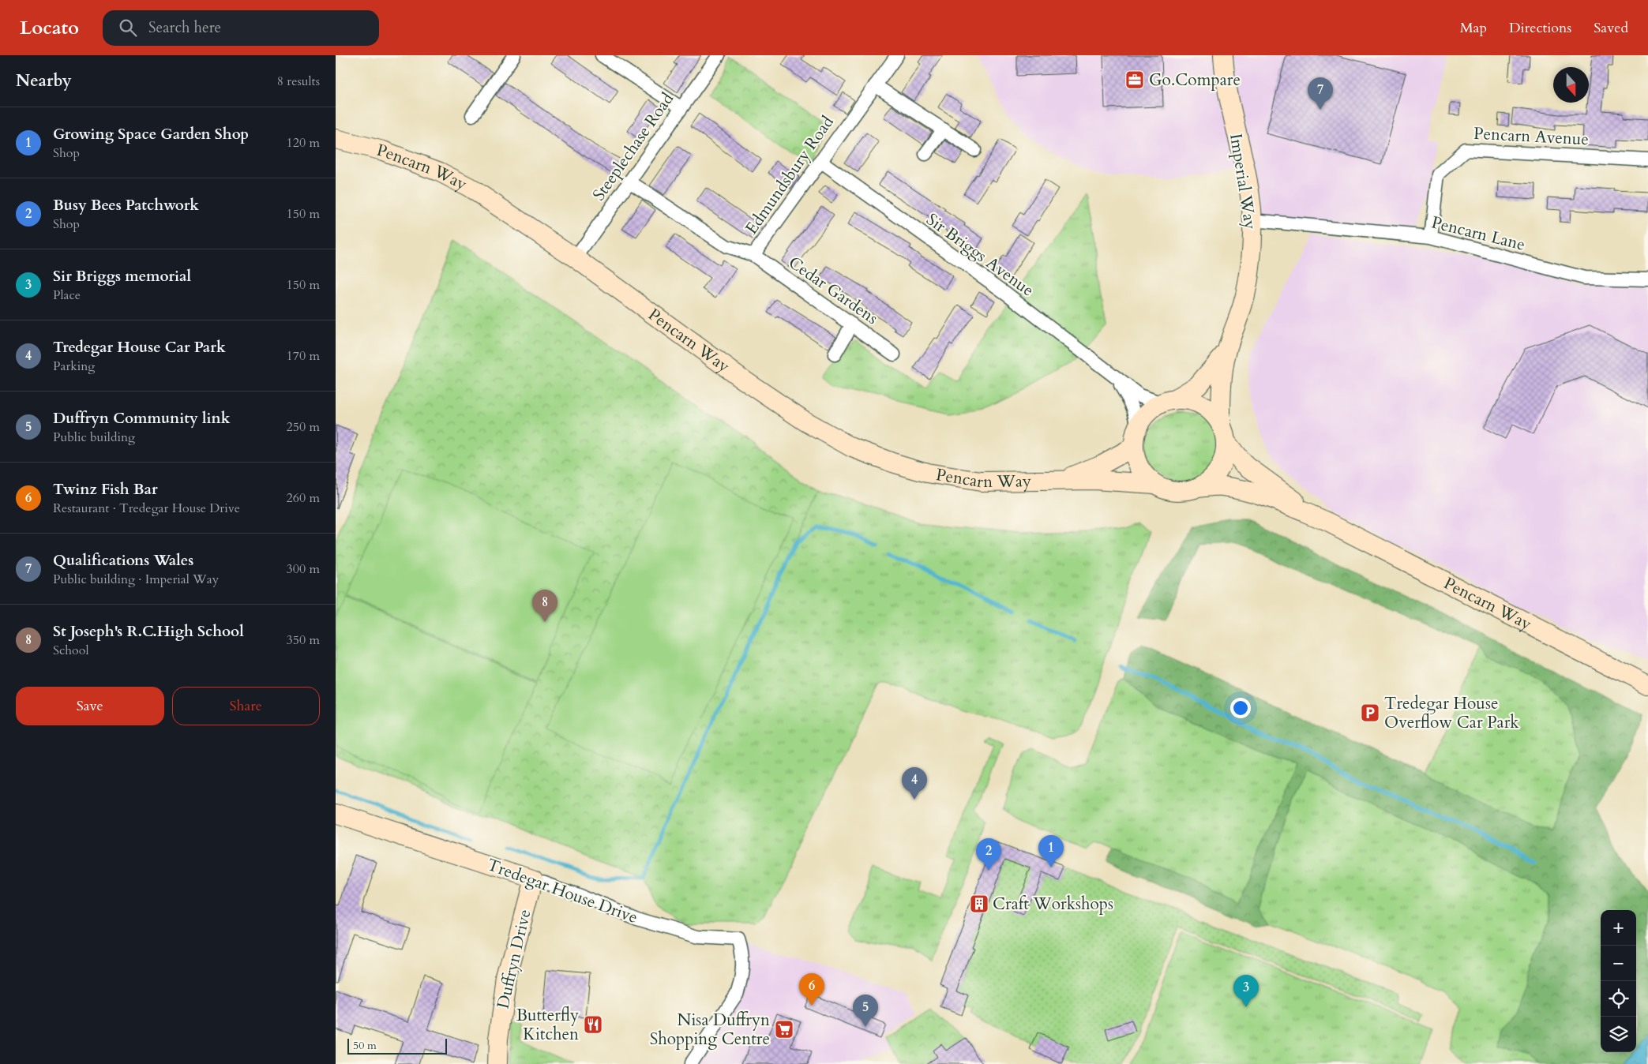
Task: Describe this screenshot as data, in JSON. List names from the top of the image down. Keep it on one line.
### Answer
{"streets":{"street":["Pencarn Avenue","Steeplechase Road","Pencarn Way","Edmundsbury Road","Imperial Way","Pencarn Lane","Sir Briggs Avenue","Cedar Gardens","Tredegar House Drive","Duffryn Drive"]},"crossings":[["Pencarn Avenue","Pencarn Lane"],["Steeplechase Road","Pencarn Way"],["Steeplechase Road","Edmundsbury Road"],["Pencarn Way","Imperial Way"],["Pencarn Way","Sir Briggs Avenue"],["Edmundsbury Road","Sir Briggs Avenue"],["Edmundsbury Road","Cedar Gardens"],["Imperial Way","Pencarn Lane"],["Imperial Way","Sir Briggs Avenue"],["Tredegar House Drive","Duffryn Drive"]],"places":{"office":["Go.Compare"],"parking":["Tredegar House Overflow Car Park"],"building":["Craft Workshops"],"restaurant":["Butterfly Kitchen"],"supermarket":["Nisa Duffryn Shopping Centre"]},"scale_bar":"50 m","north":"bottom","page":{"header":"Locato","search":"Search here","nav":["Map","Directions","Saved"],"heading":["Nearby","8 results"],"pins":["7","8","4","1","2","6","3","5"],"list":[{"mark":"1","name":"Growing Space Garden Shop","note":"Shop","value":"120 m"},{"mark":"2","name":"Busy Bees Patchwork","note":"Shop","value":"150 m"},{"mark":"3","name":"Sir Briggs memorial","note":"Place","value":"150 m"},{"mark":"4","name":"Tredegar House Car Park","note":"Parking","value":"170 m"},{"mark":"5","name":"Duffryn Community link","note":"Public building","value":"250 m"},{"mark":"6","name":"Twinz Fish Bar","note":"Restaurant · Tredegar House Drive","value":"260 m"},{"mark":"7","name":"Qualifications Wales","note":"Public building · Imperial Way","value":"300 m"},{"mark":"8","name":"St Joseph's R.C.High School","note":"School","value":"350 m"}],"buttons":["Save","Share"],"map_buttons":["+","−"],"scale":"50 m"}}
